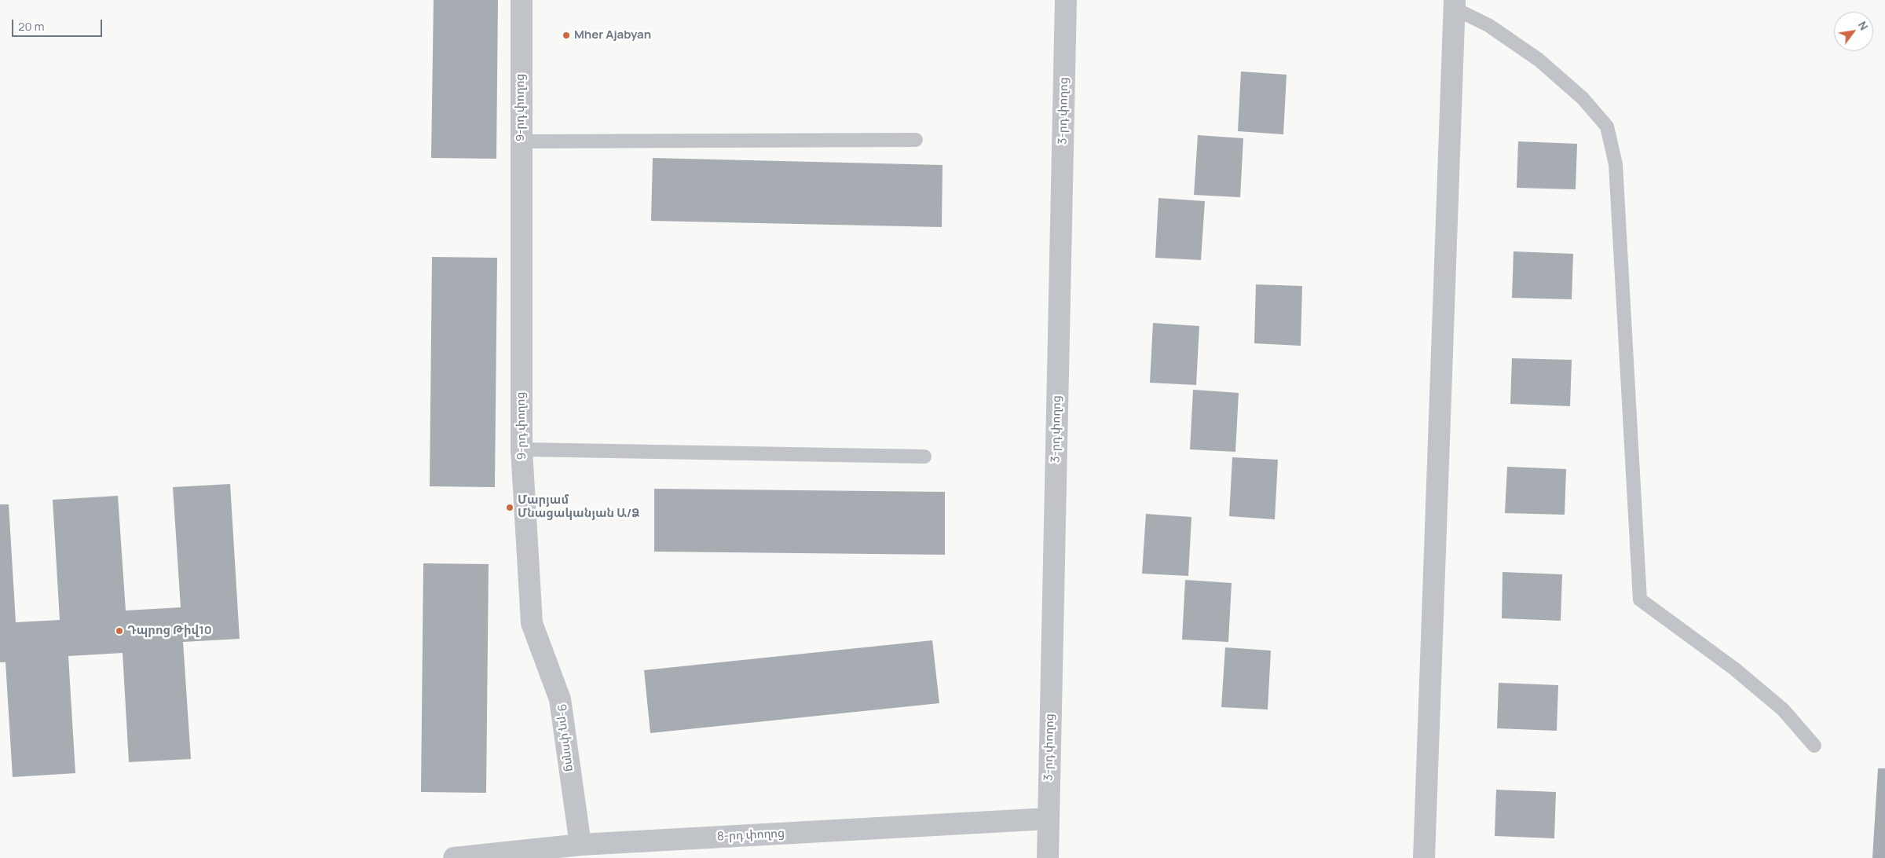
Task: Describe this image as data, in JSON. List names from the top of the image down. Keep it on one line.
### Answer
{"streets":{"street":["9-րդ փողոց","3-րդ փողոց","8-րդ փողոց"]},"crossings":[["9-րդ փողոց","8-րդ փողոց"],["3-րդ փողոց","8-րդ փողոց"]],"places":["Mher Ajabyan","Մարյամ Մնացականյան Ա/Ձ","Դպրոց Թիվ10"],"scale_bar":"20 m","north":"top right"}
